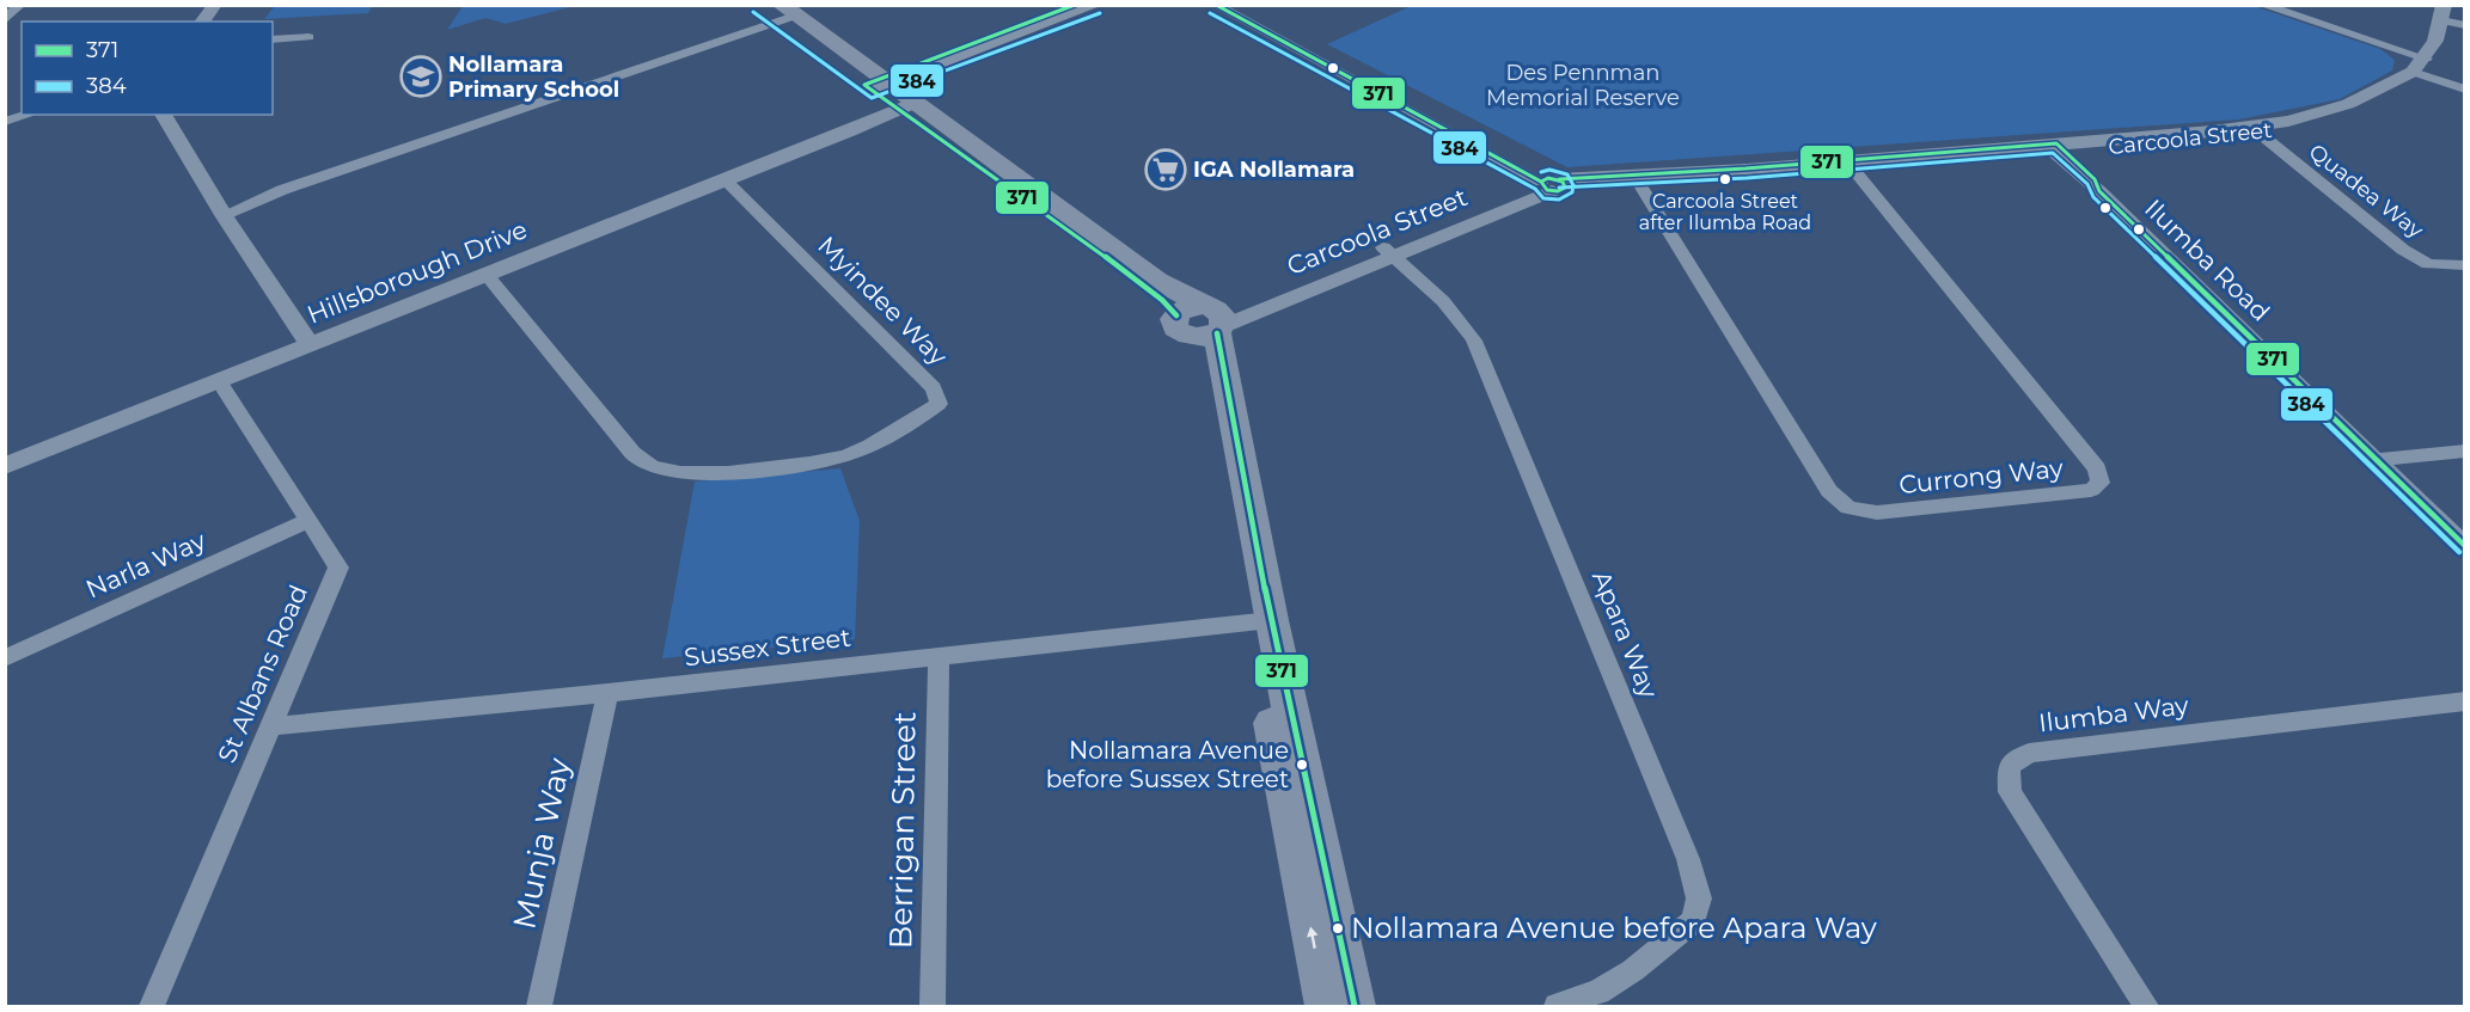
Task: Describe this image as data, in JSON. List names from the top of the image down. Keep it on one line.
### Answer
{"streets":{"street":["Carcoola Street","Quadea Way","Ilumba Road","Hillsborough Drive","Myindee Way","Currong Way","Narla Way","Apara Way","Sussex Street","St Albans Road","Ilumba Way","Berrigan Street","Munja Way"]},"crossings":[["Carcoola Street","Quadea Way"],["Carcoola Street","Ilumba Road"],["Carcoola Street","Currong Way"],["Carcoola Street","Apara Way"],["Hillsborough Drive","Myindee Way"],["Hillsborough Drive","St Albans Road"],["Narla Way","St Albans Road"],["Sussex Street","St Albans Road"],["Sussex Street","Berrigan Street"],["Sussex Street","Munja Way"]],"parks":["Des Pennman Memorial Reserve"],"places":{"school or university":["Nollamara Primary School"],"supermarket":["IGA Nollamara"],"other":["Carcoola Street after Ilumba Road","Nollamara Avenue before Sussex Street","Nollamara Avenue before Apara Way"]},"lines":["transit line 371","transit line 384"],"legend":["371","384"]}
